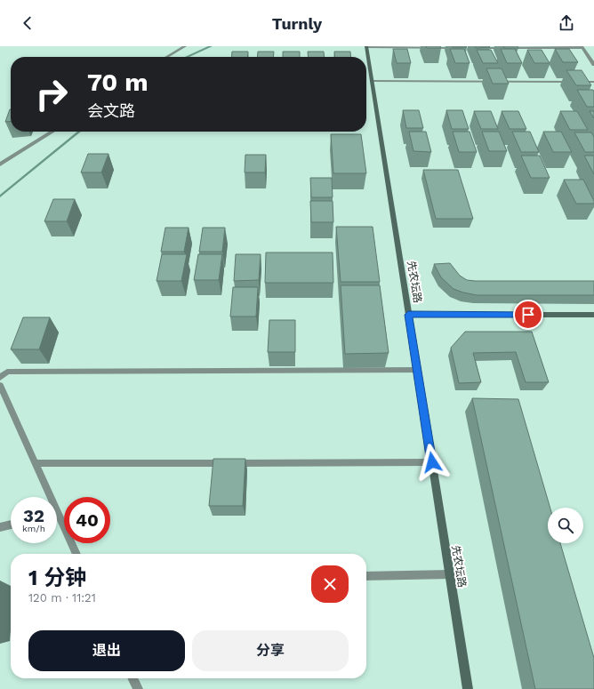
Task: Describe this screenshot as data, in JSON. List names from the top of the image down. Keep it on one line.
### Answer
{"streets":{"street":["先农坛路"]},"page":{"header":"Turnly","turn":["70 m","会文路"],"speed":"32 km/h","limit":"40","heading":["1 分钟","120 m · 11:21"],"buttons":["退出","分享"]}}
